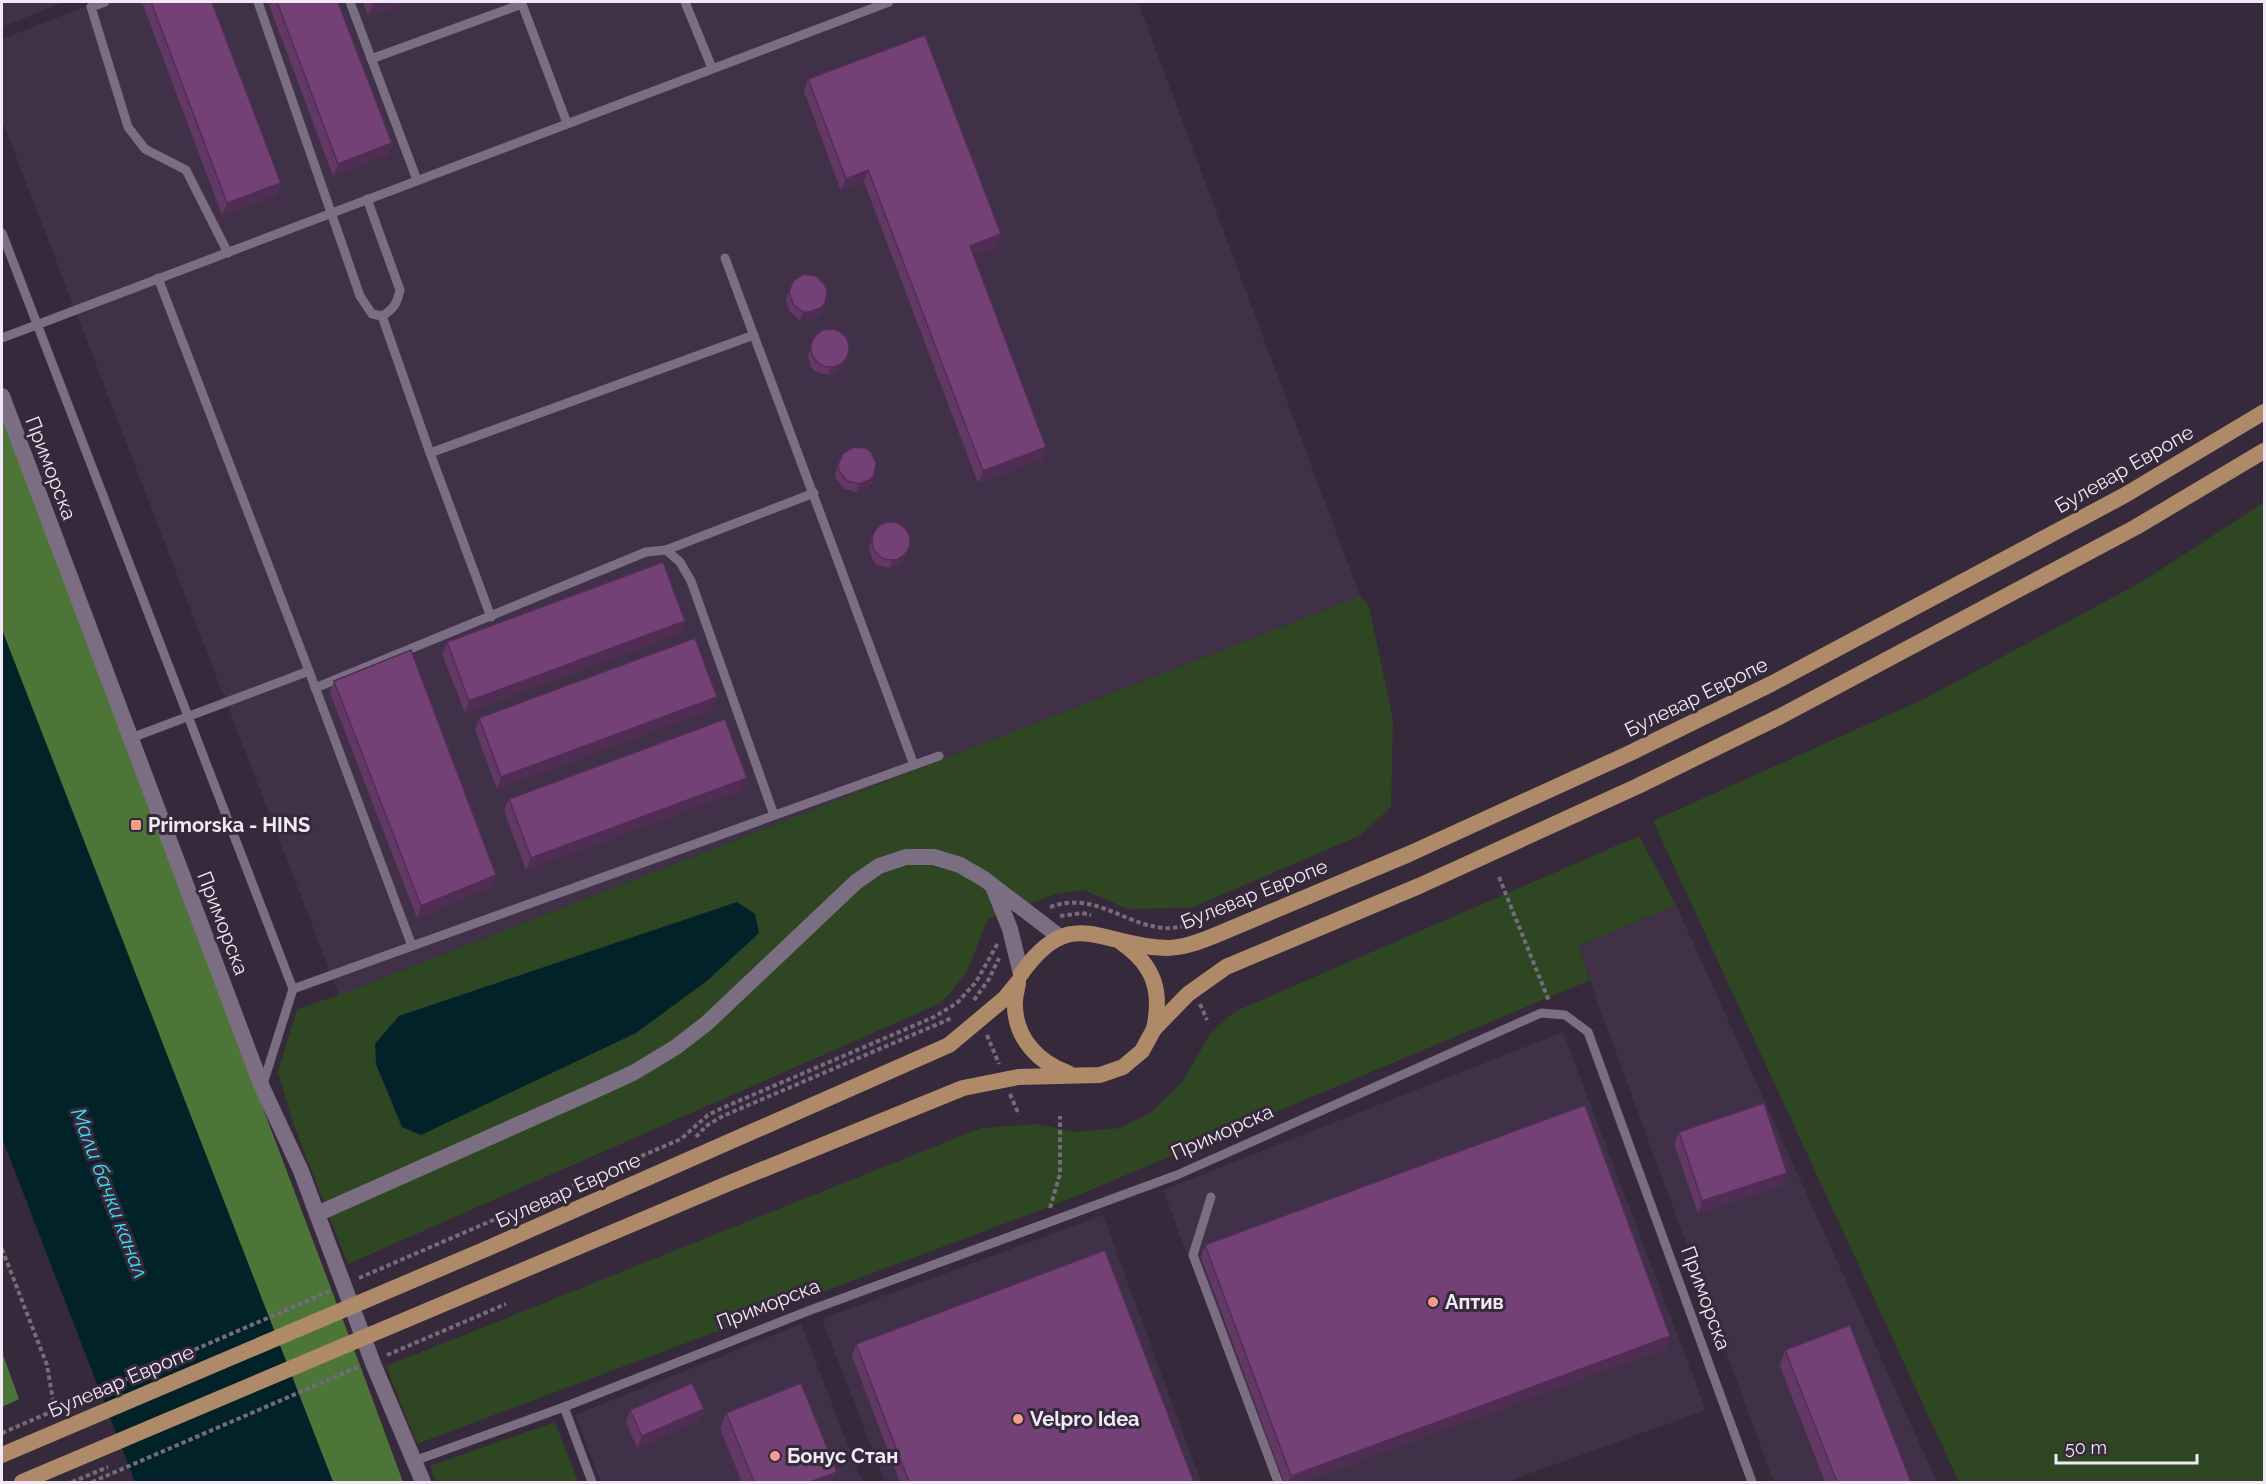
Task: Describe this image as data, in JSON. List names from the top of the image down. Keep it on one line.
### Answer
{"streets":{"main road":["Булевар Европе"],"street":["Приморска"]},"water":["Мали бачки канал"],"places":{"transit":["Primorska - HINS"],"other":["Аптив","Velpro Idea","Бонус Стан"]},"scale_bar":"50 m"}
